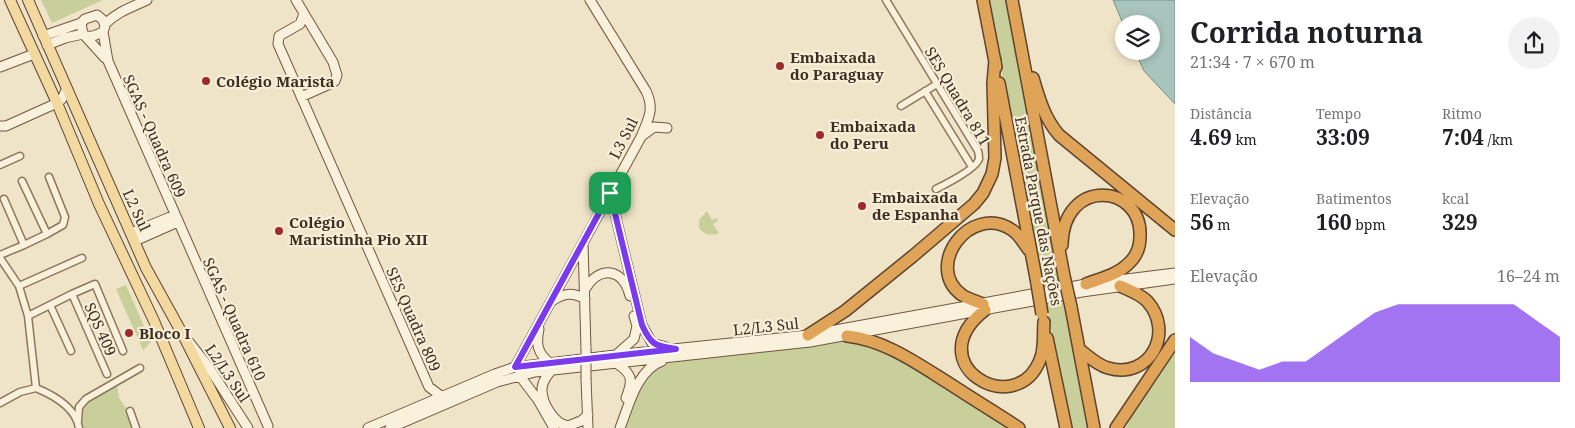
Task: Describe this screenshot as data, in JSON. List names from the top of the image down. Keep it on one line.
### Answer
{"streets":{"highway":["Estrada Parque das Nações"],"main road":["SGAS - Quadra 609","L3 Sul","L2 Sul","SGAS - Quadra 610","SES Quadra 809","L2/L3 Sul"],"street":["SES Quadra 811","SQS 409"]},"crossings":[["SGAS - Quadra 609","SGAS - Quadra 610"],["L3 Sul","L2/L3 Sul"],["L2 Sul","L2/L3 Sul"],["SES Quadra 809","L2/L3 Sul"]],"places":["Embaixada do Paraguay","Colégio Marista","Embaixada do Peru","Embaixada de Espanha","Colégio Maristinha Pio XII","Bloco I"],"page":{"heading":["Corrida noturna","21:34 · 7 × 670 m"],"stats":[["Distância","4.69 km"],["Tempo","33:09"],["Ritmo","7:04 /km"],["Elevação","56 m"],["Batimentos","160 bpm"],["kcal","329"]],"chart":["Elevação","16–24 m"]}}
